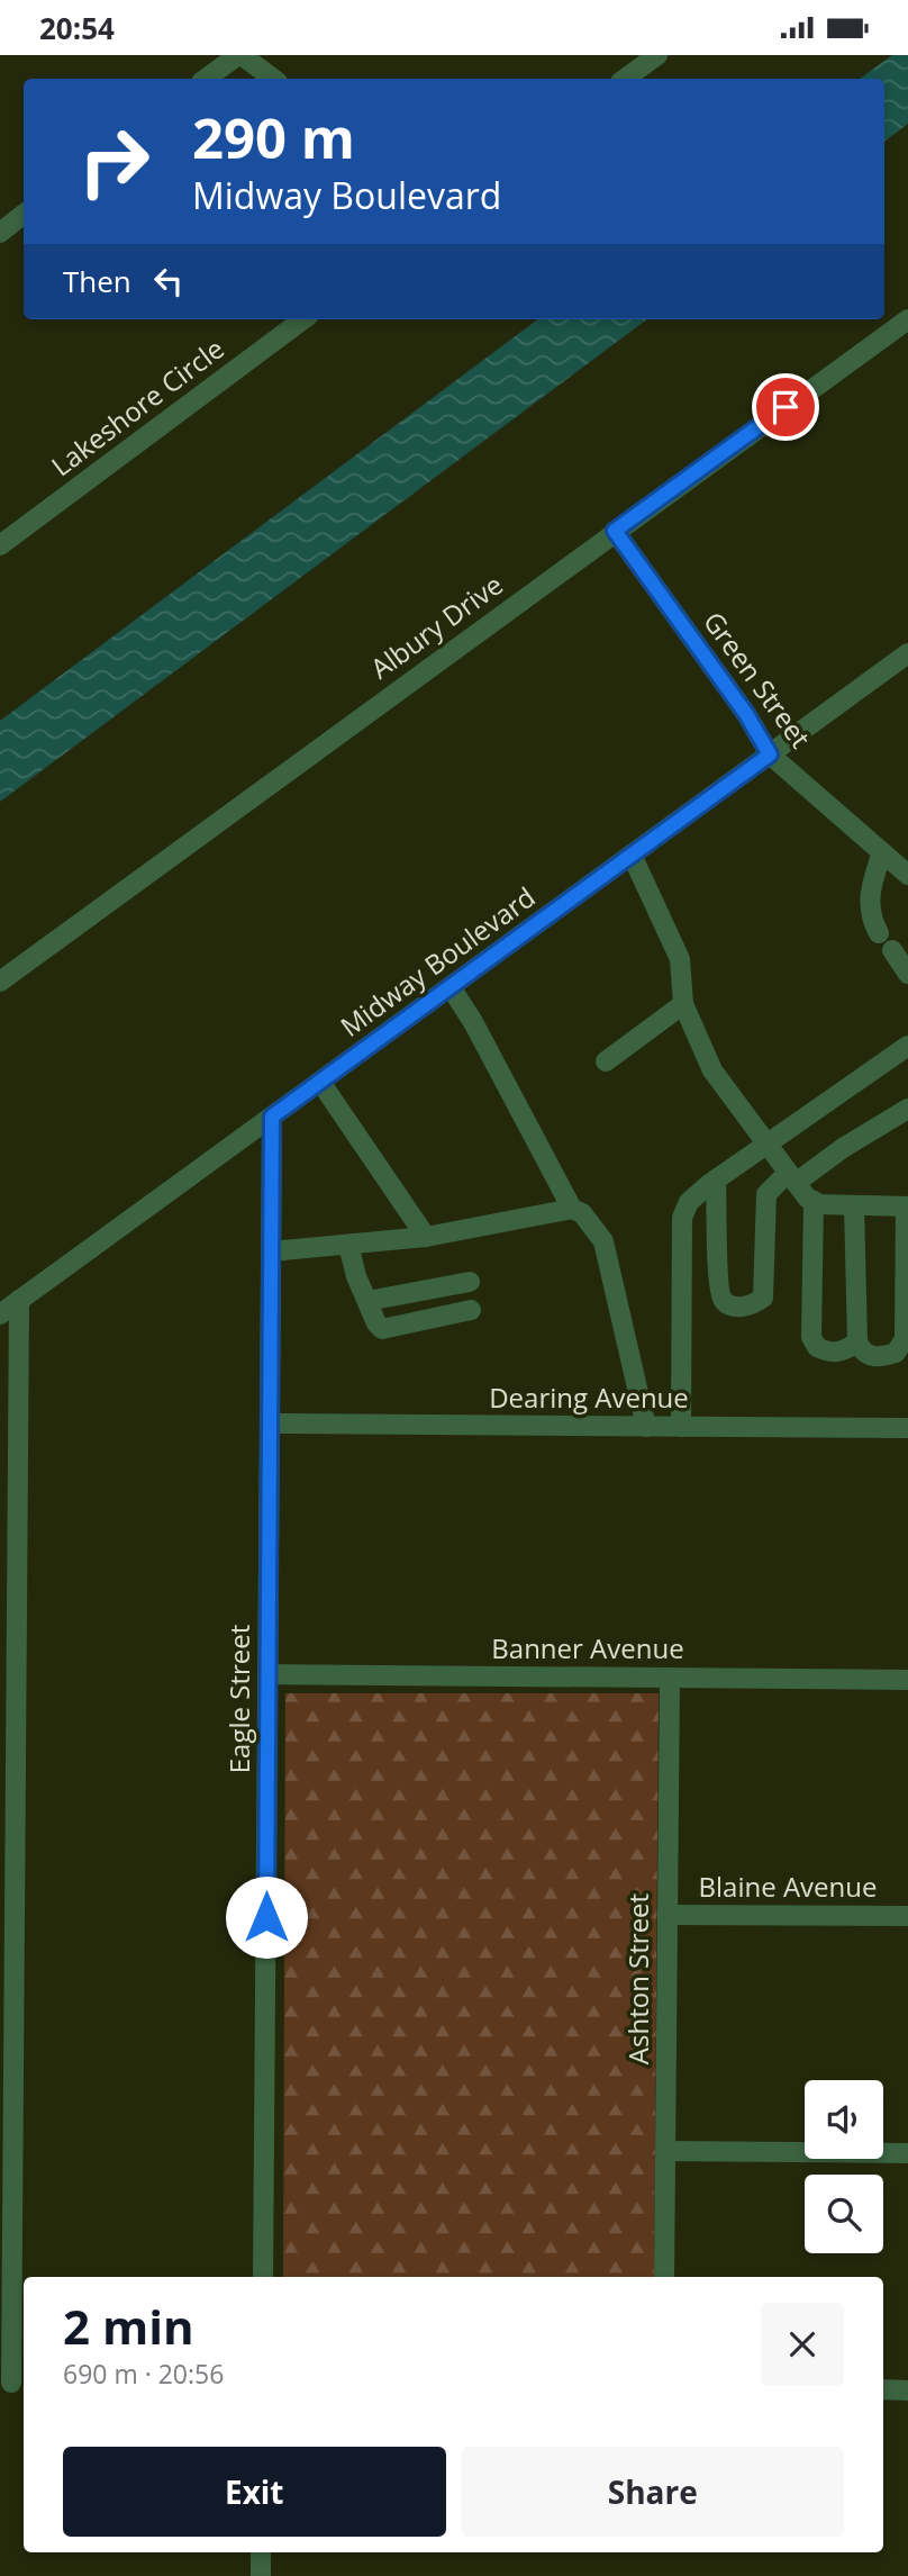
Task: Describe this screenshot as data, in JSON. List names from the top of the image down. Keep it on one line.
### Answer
{"streets":{"street":["Lakeshore Circle","Albury Drive","Green Street","Midway Boulevard","Dearing Avenue","Banner Avenue","Eagle Street","Blaine Avenue","Ashton Street"]},"crossings":[["Albury Drive","Green Street"],["Green Street","Midway Boulevard"],["Midway Boulevard","Eagle Street"],["Dearing Avenue","Eagle Street"],["Banner Avenue","Eagle Street"],["Banner Avenue","Ashton Street"],["Blaine Avenue","Ashton Street"]],"page":{"status":"20:54","turn":["290 m","Midway Boulevard"],"then":"Then","heading":["2 min","690 m · 20:56"],"buttons":["Exit","Share"]}}
